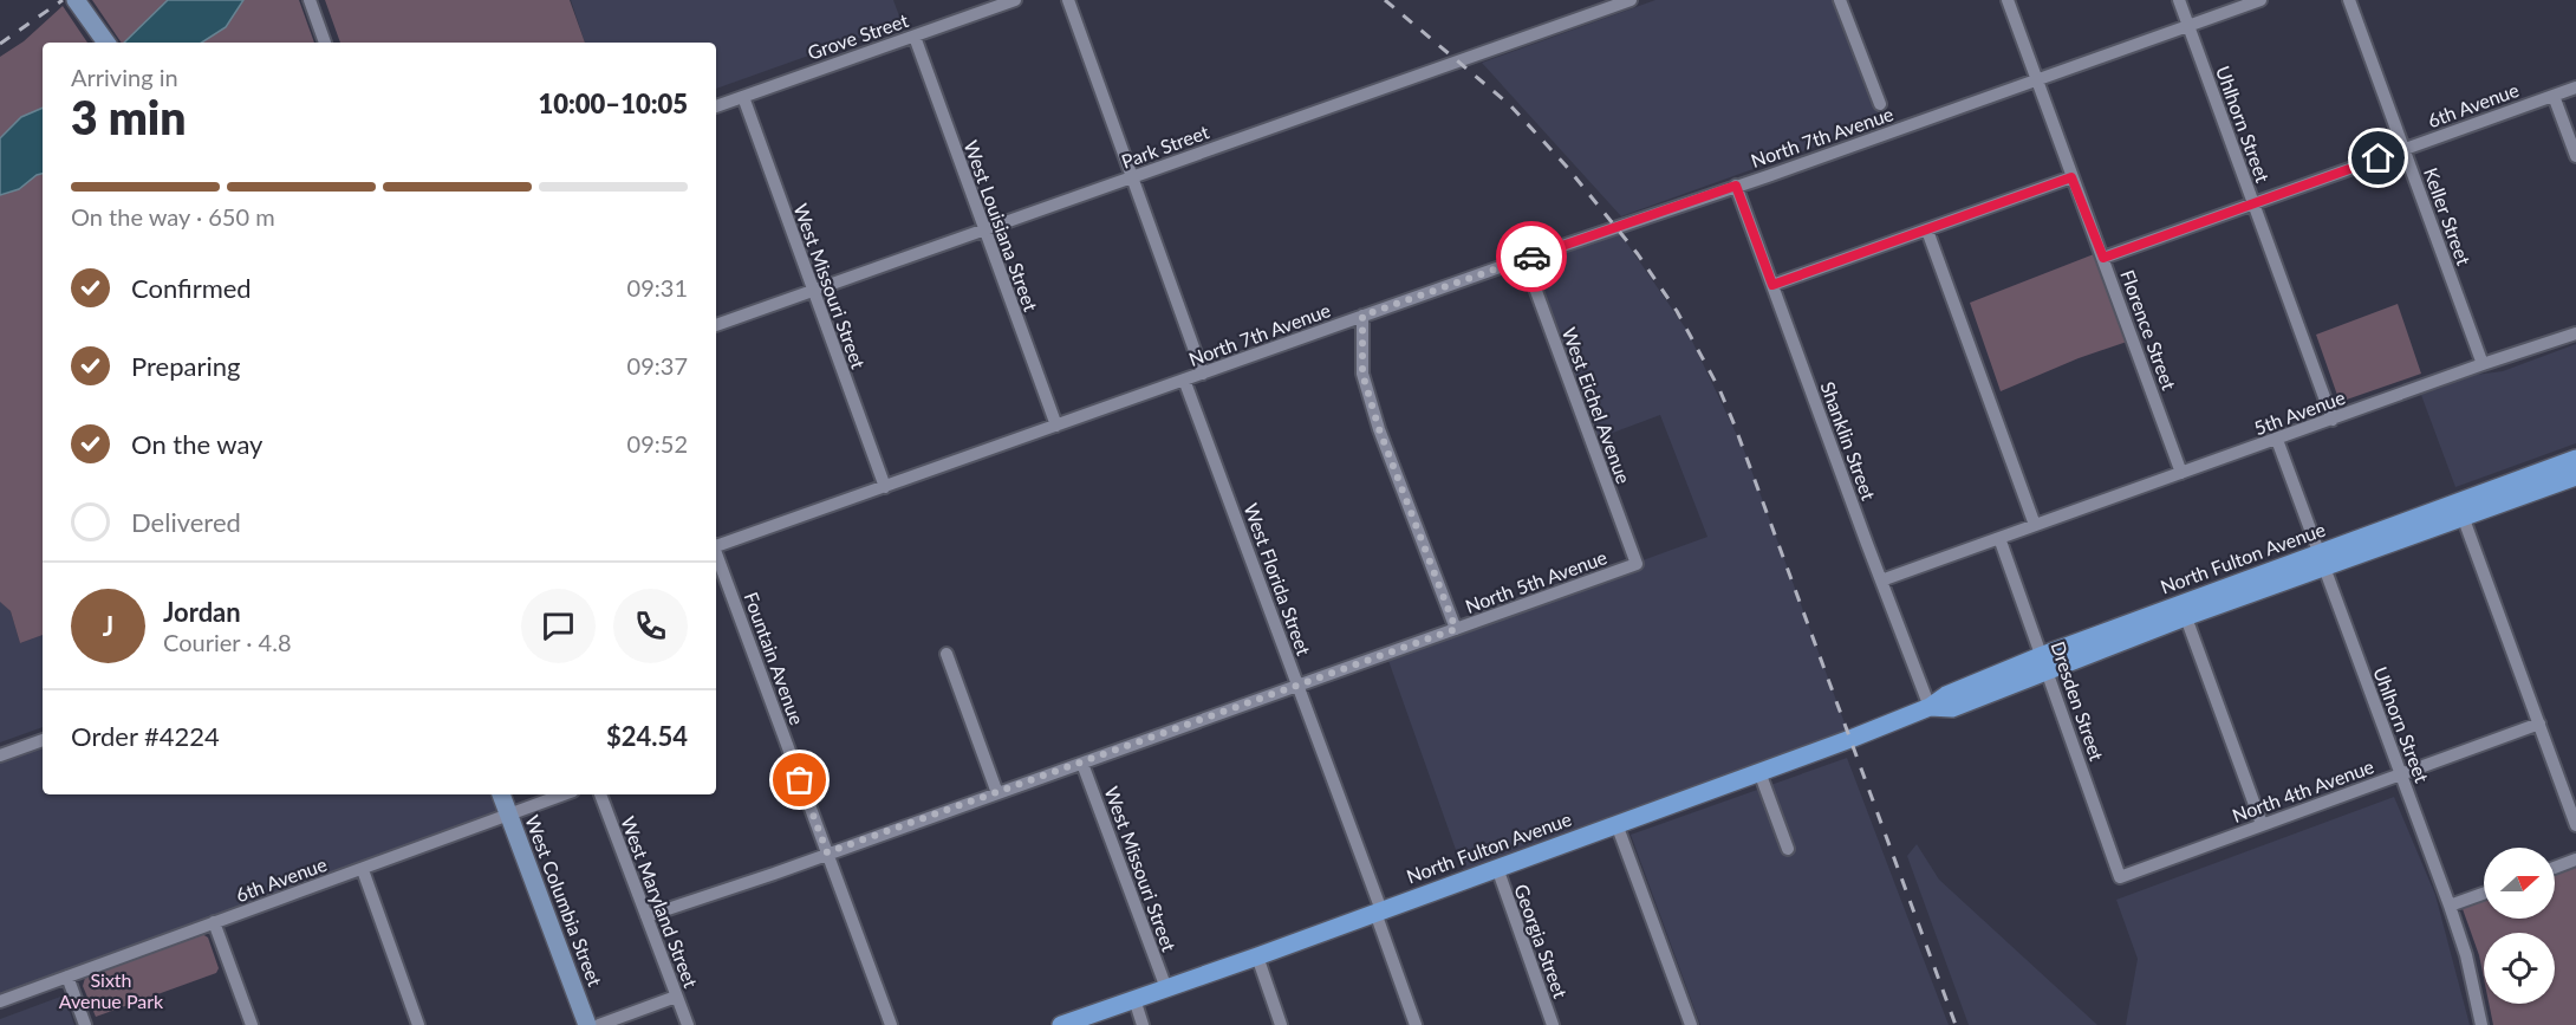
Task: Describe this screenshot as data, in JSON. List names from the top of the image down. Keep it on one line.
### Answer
{"streets":{"main road":["North Fulton Avenue","West Columbia Street"],"street":["Grove Street","6th Avenue","Uhlhorn Street","North 7th Avenue","Park Street","Keller Street","West Louisiana Street","West Missouri Street","Florence Street","West Eichel Avenue","5th Avenue","Shanklin Street","West Florida Street","North 5th Avenue","Fountain Avenue","Dresden Street","North 4th Avenue","West Maryland Street","Georgia Street"]},"crossings":[["Grove Street","West Louisiana Street"],["Grove Street","West Missouri Street"],["6th Avenue","Uhlhorn Street"],["6th Avenue","Keller Street"],["6th Avenue","Florence Street"],["6th Avenue","West Columbia Street"],["Uhlhorn Street","North 7th Avenue"],["Uhlhorn Street","5th Avenue"],["Uhlhorn Street","North Fulton Avenue"],["Uhlhorn Street","North 4th Avenue"],["North 7th Avenue","West Louisiana Street"],["North 7th Avenue","West Missouri Street"],["North 7th Avenue","Florence Street"],["North 7th Avenue","West Eichel Avenue"],["North 7th Avenue","Shanklin Street"],["North 7th Avenue","West Florida Street"],["Park Street","West Louisiana Street"],["Park Street","West Missouri Street"],["Keller Street","5th Avenue"],["West Missouri Street","North Fulton Avenue"],["West Missouri Street","North 5th Avenue"],["Florence Street","5th Avenue"],["West Eichel Avenue","North 5th Avenue"],["Shanklin Street","North Fulton Avenue"],["North Fulton Avenue","West Florida Street"],["North Fulton Avenue","Dresden Street"],["North Fulton Avenue","Georgia Street"],["West Florida Street","North 5th Avenue"],["North 5th Avenue","Fountain Avenue"],["North 5th Avenue","West Maryland Street"],["Dresden Street","North 4th Avenue"]],"parks":["Sixth Avenue Park"],"north":"right","page":{"heading":["3 min","Arriving in","10:00–10:05"],"panel":["Jordan","Courier · 4.8","Order #4224","$24.54"],"bar":"On the way · 650 m","list":[["Confirmed","09:31"],["Preparing","09:37"],["On the way","09:52"],"Delivered"],"round":"J"}}
